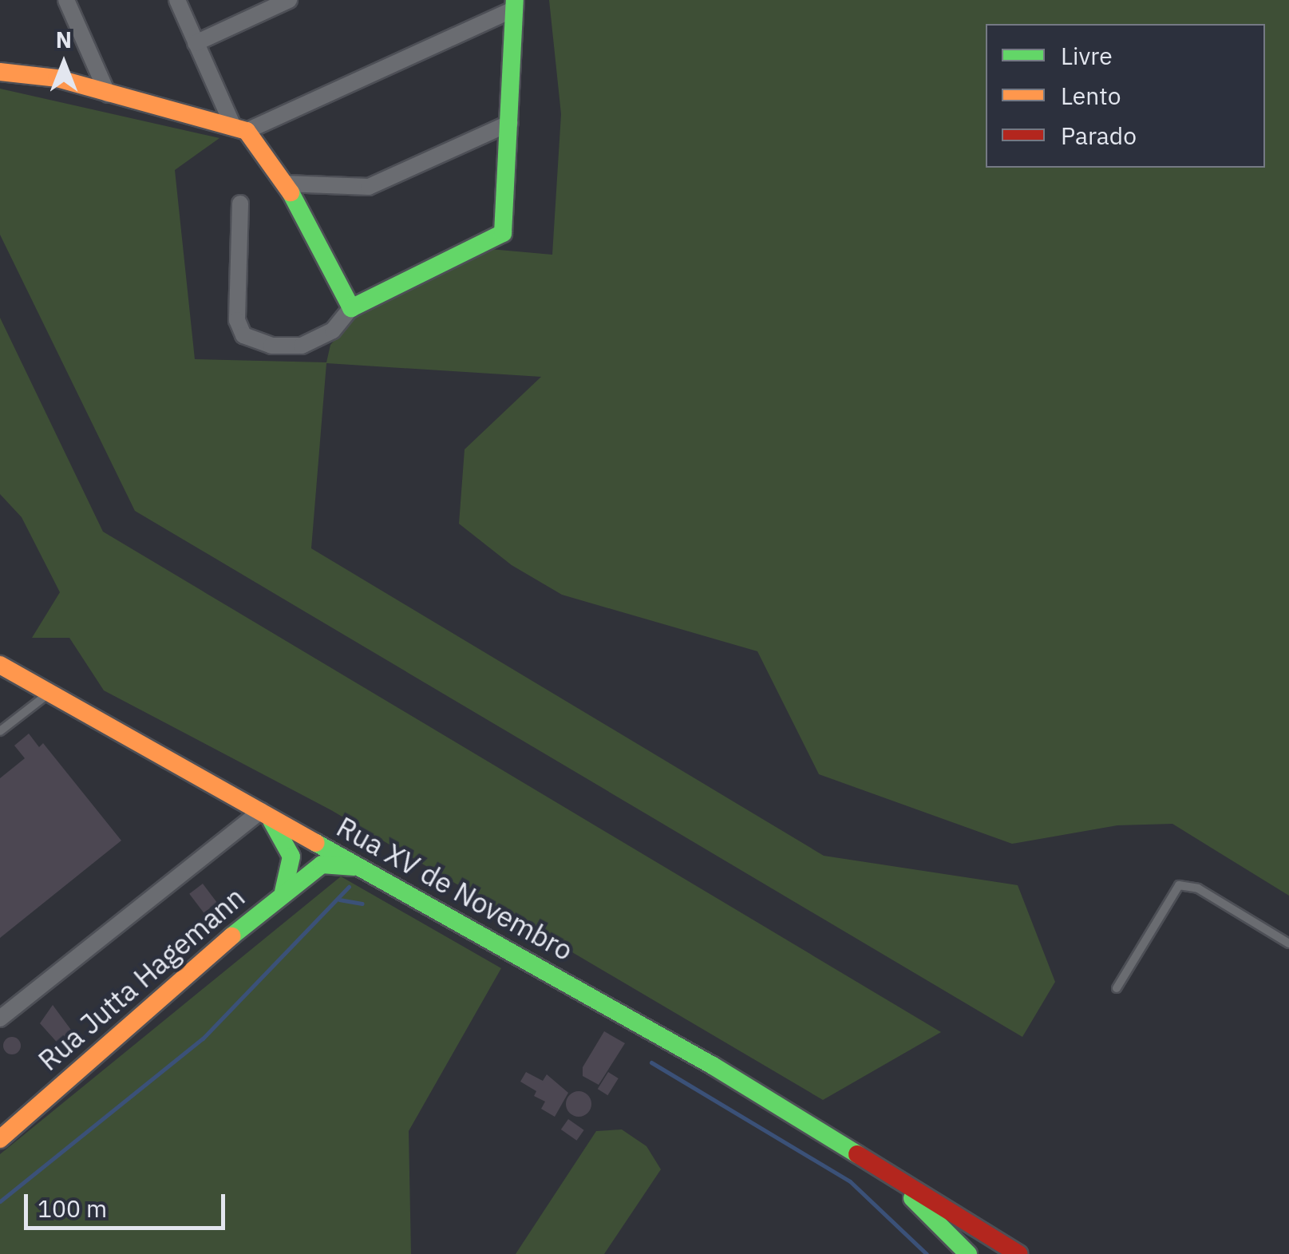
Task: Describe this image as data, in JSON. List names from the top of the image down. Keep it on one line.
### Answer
{"streets":{"main road":["Rua XV de Novembro","Rua Jutta Hagemann"]},"crossings":[["Rua XV de Novembro","Rua Jutta Hagemann"]],"legend":["Livre","Lento","Parado"],"scale_bar":"100 m","north":"top"}
